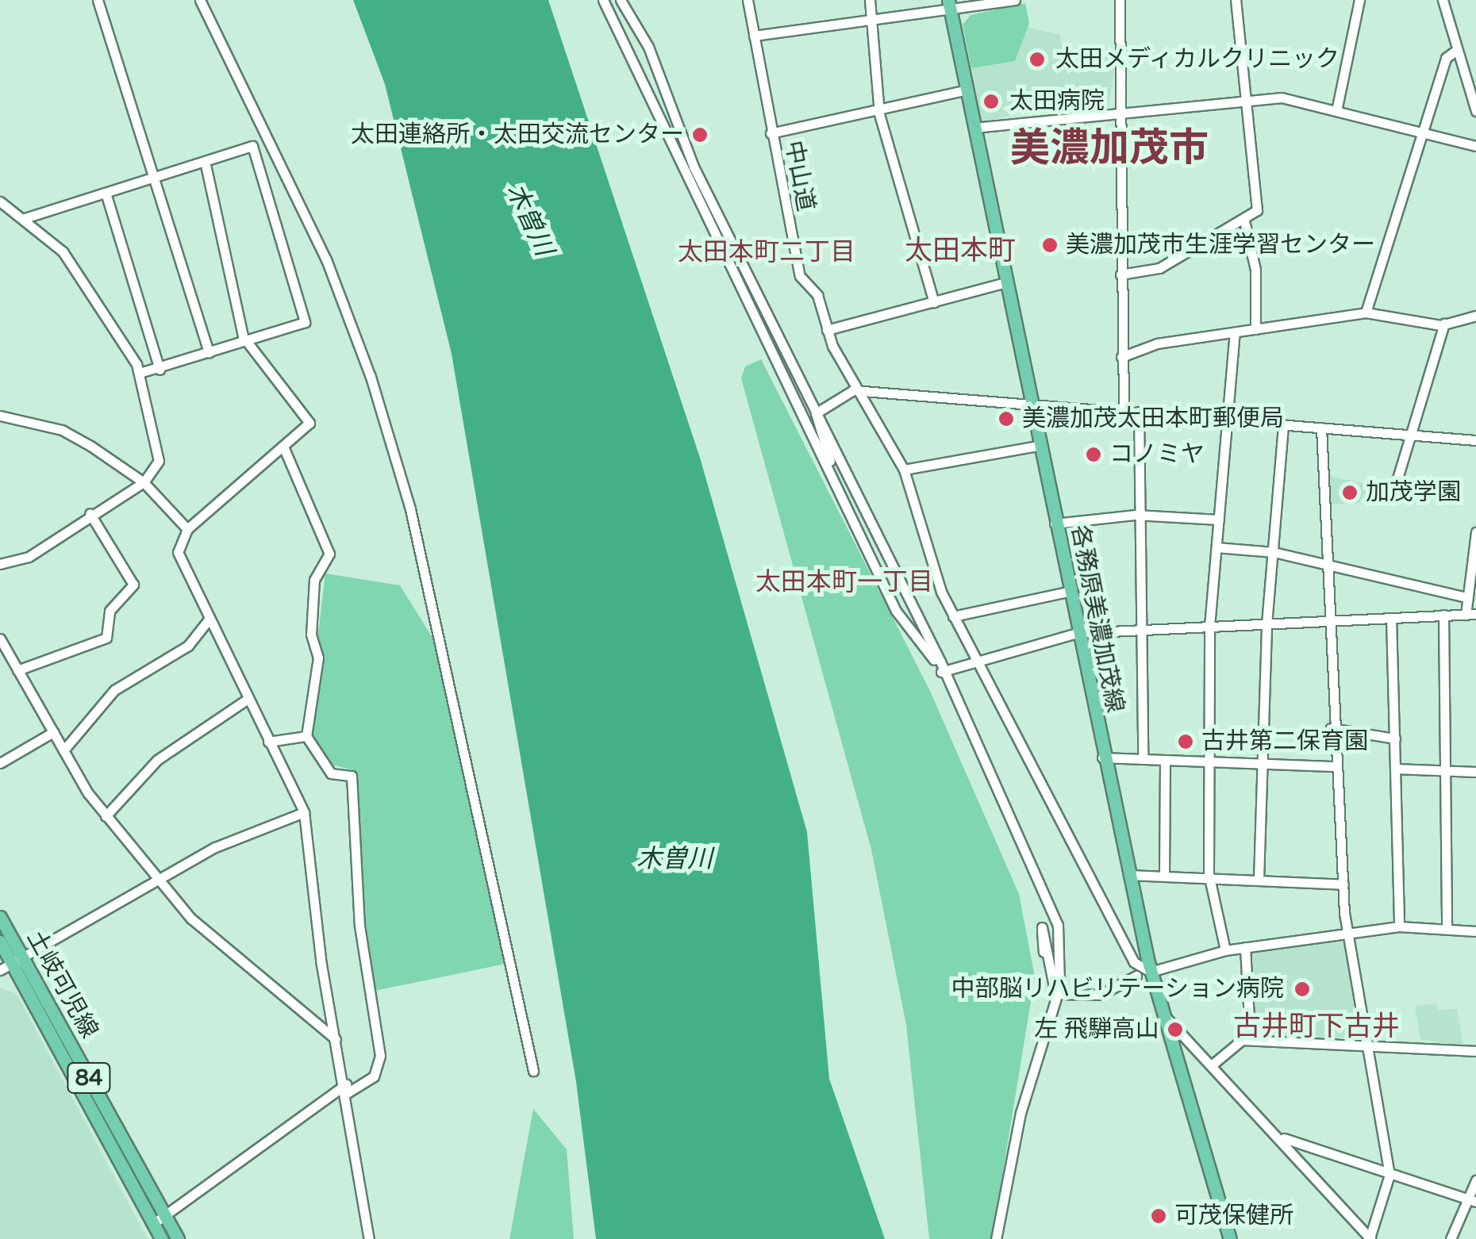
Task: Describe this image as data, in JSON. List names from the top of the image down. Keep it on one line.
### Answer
{"streets":{"main road":["各務原美濃加茂線","土岐可児線","84"],"street":["中山道"]},"crossings":[["中山道","各務原美濃加茂線"]],"districts":["美濃加茂市","太田本町","太田本町二丁目","太田本町一丁目","古井町下古井"],"water":["木曽川"],"places":["太田メディカルクリニック","太田病院","太田連絡所・太田交流センター","美濃加茂市生涯学習センター","美濃加茂太田本町郵便局","コノミヤ","加茂学園","古井第二保育園","中部脳リハビリテーション病院","左 飛騨高山","可茂保健所"]}
